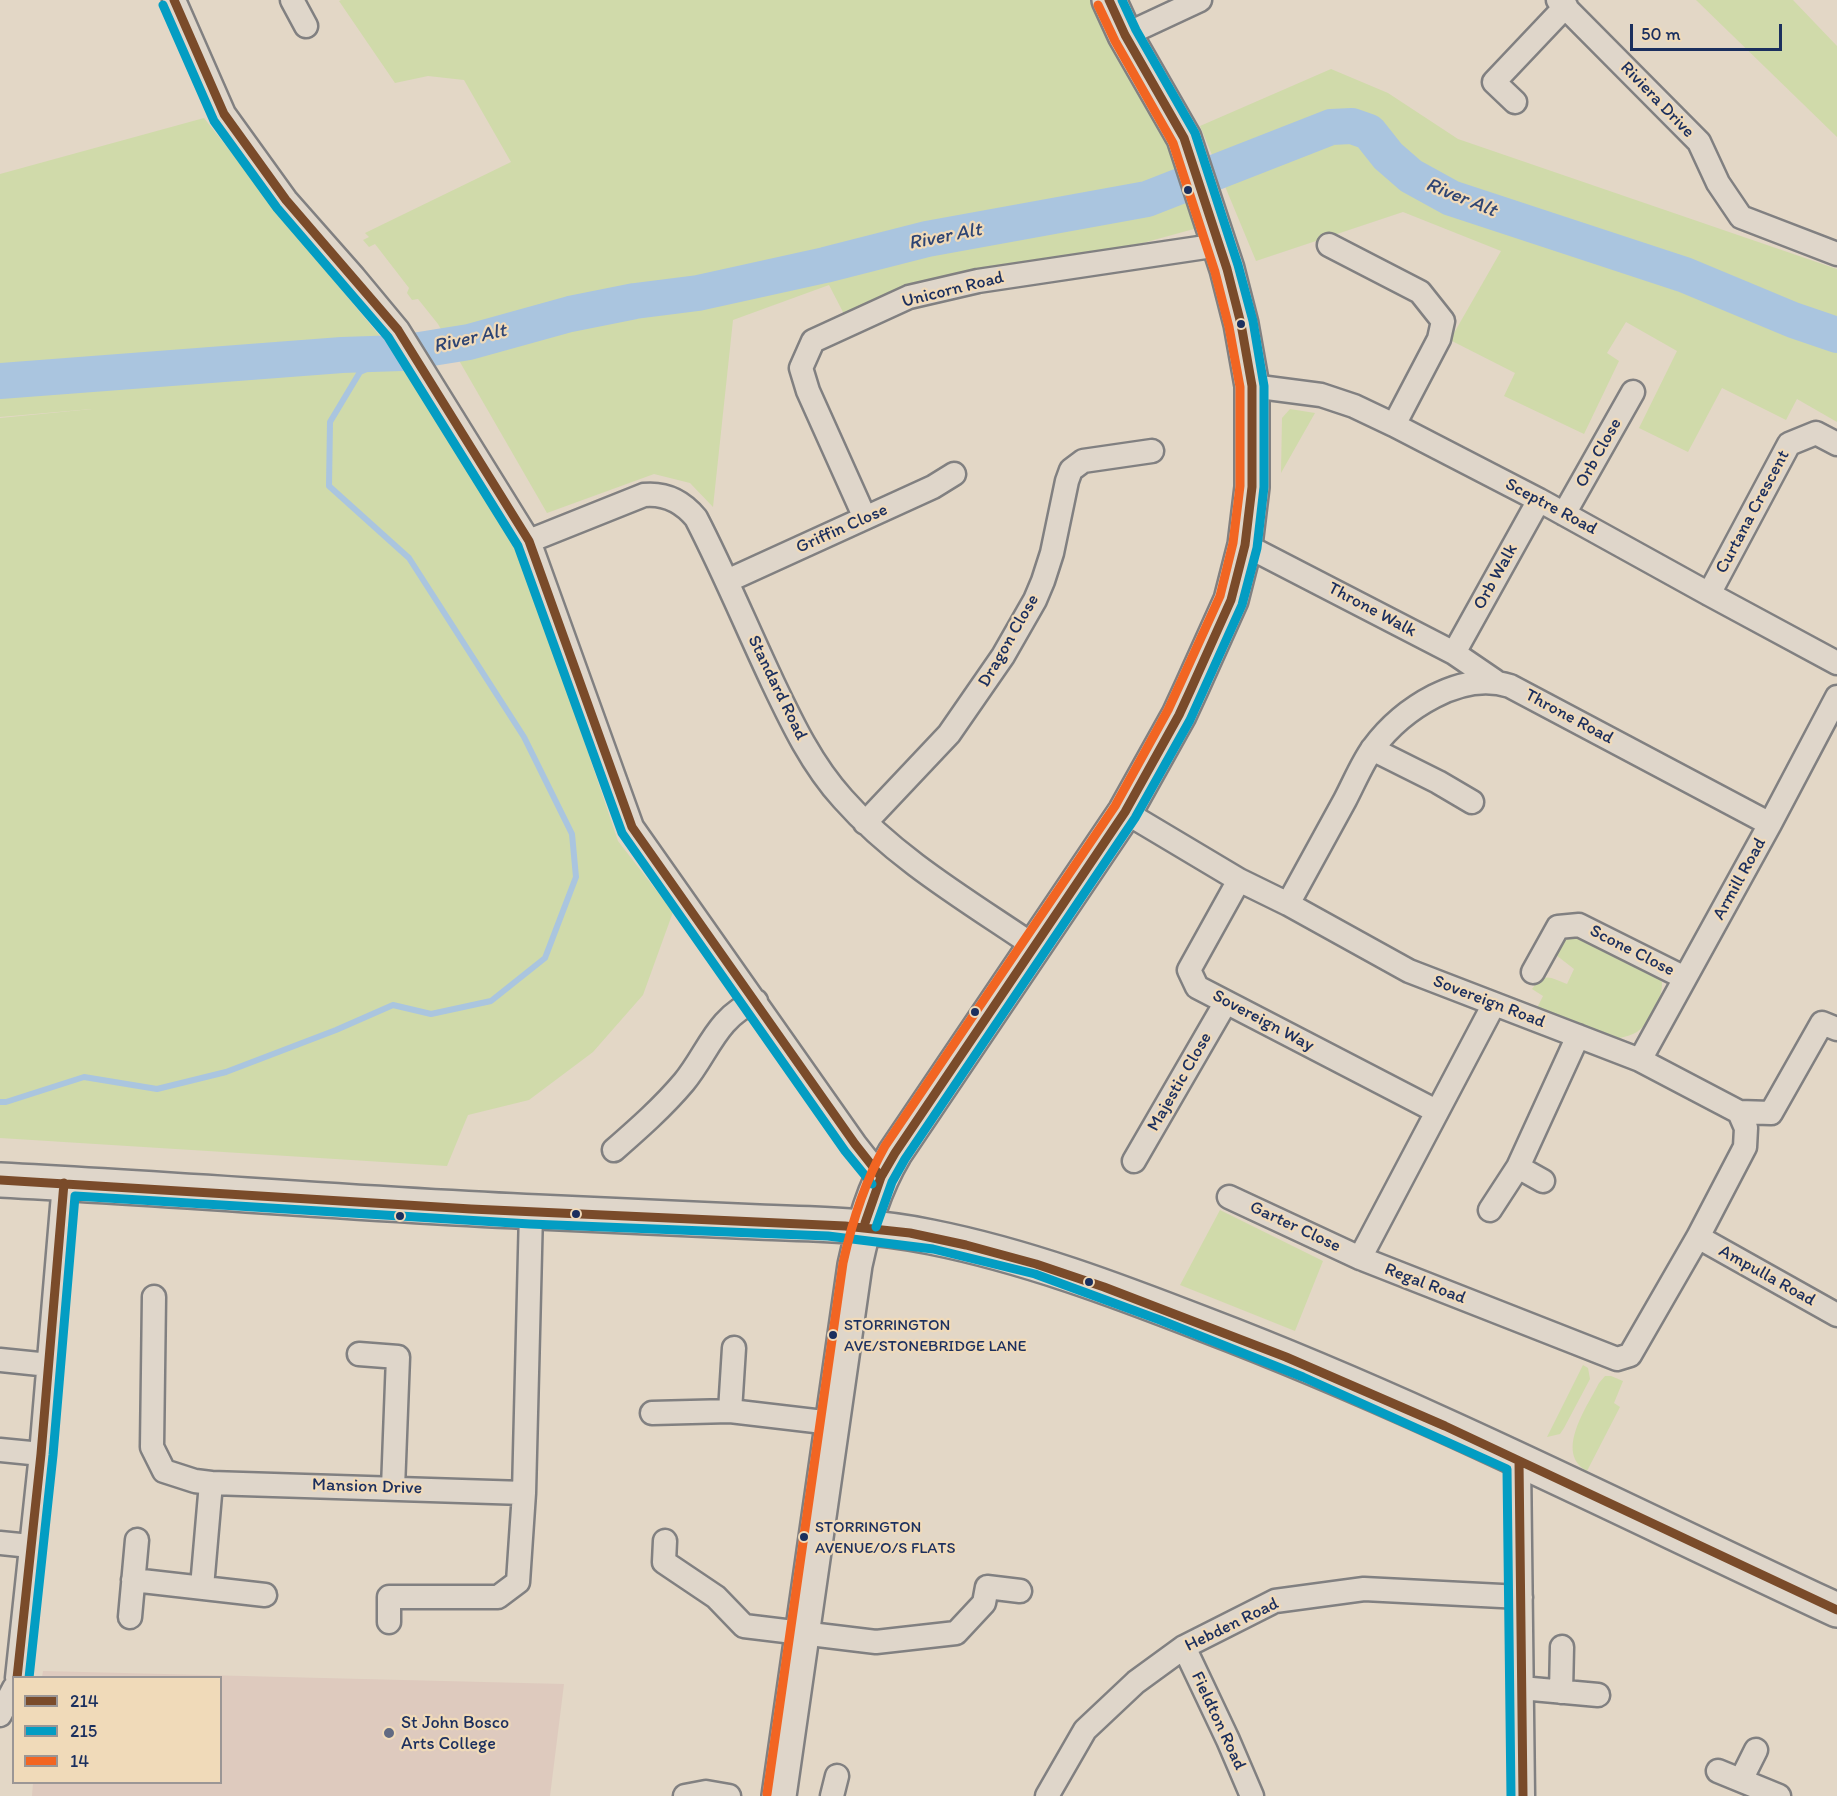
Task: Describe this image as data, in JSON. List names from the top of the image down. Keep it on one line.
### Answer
{"streets":{"street":["Riviera Drive","Unicorn Road","Orb Close","Sceptre Road","Curtana Crescent","Griffin Close","Orb Walk","Throne Walk","Dragon Close","Standard Road","Throne Road","Armill Road","Scone Close","Sovereign Road","Sovereign Way","Majestic Close","Garter Close","Ampulla Road","Regal Road","Mansion Drive","Hebden Road","Fieldton Road"]},"crossings":[["Unicorn Road","Griffin Close"],["Orb Close","Sceptre Road"],["Sceptre Road","Curtana Crescent"],["Sceptre Road","Orb Walk"],["Griffin Close","Standard Road"],["Orb Walk","Throne Walk"],["Throne Walk","Throne Road"],["Dragon Close","Standard Road"],["Throne Road","Armill Road"],["Throne Road","Sovereign Road"],["Armill Road","Scone Close"],["Armill Road","Sovereign Road"],["Sovereign Road","Sovereign Way"],["Sovereign Road","Regal Road"],["Sovereign Way","Majestic Close"],["Sovereign Way","Regal Road"],["Garter Close","Regal Road"],["Ampulla Road","Regal Road"],["Hebden Road","Fieldton Road"]],"water":["River Alt"],"places":["STORRINGTON AVE/STONEBRIDGE LANE","STORRINGTON AVENUE/O/S FLATS","St John Bosco Arts College"],"lines":["transit line 214","transit line 215","transit line 14"],"legend":["214","215","14"],"scale_bar":"50 m"}
